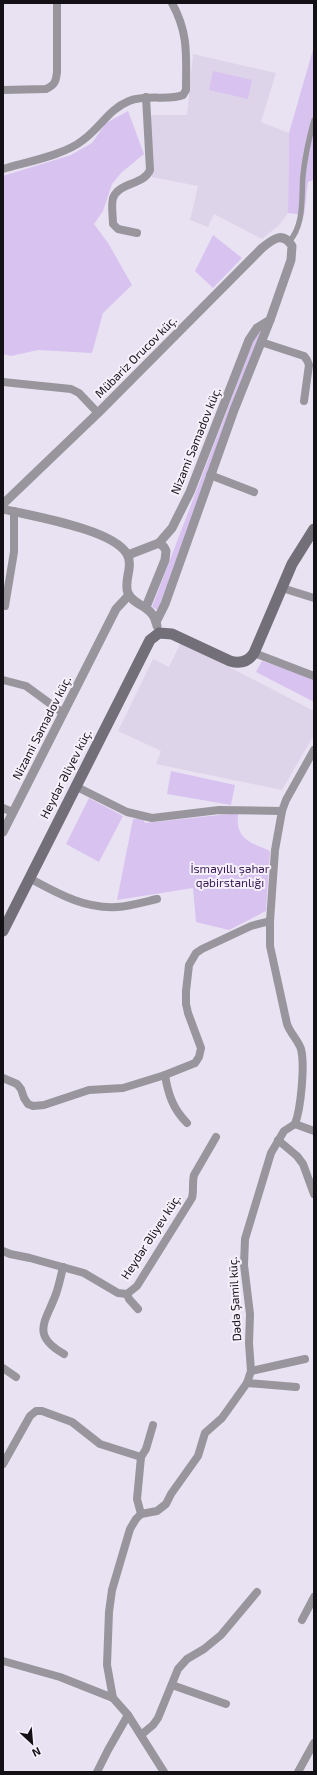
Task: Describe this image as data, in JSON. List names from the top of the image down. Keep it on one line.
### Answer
{"streets":{"main road":["Heydər Əliyev küç."],"street":["Mübariz Orucov küç.","Nizami Səmədov küç.","Dədə Şamil küç."]},"parks":["İsmayıllı şəhər qəbirstanlığı"],"north":"bottom right"}
